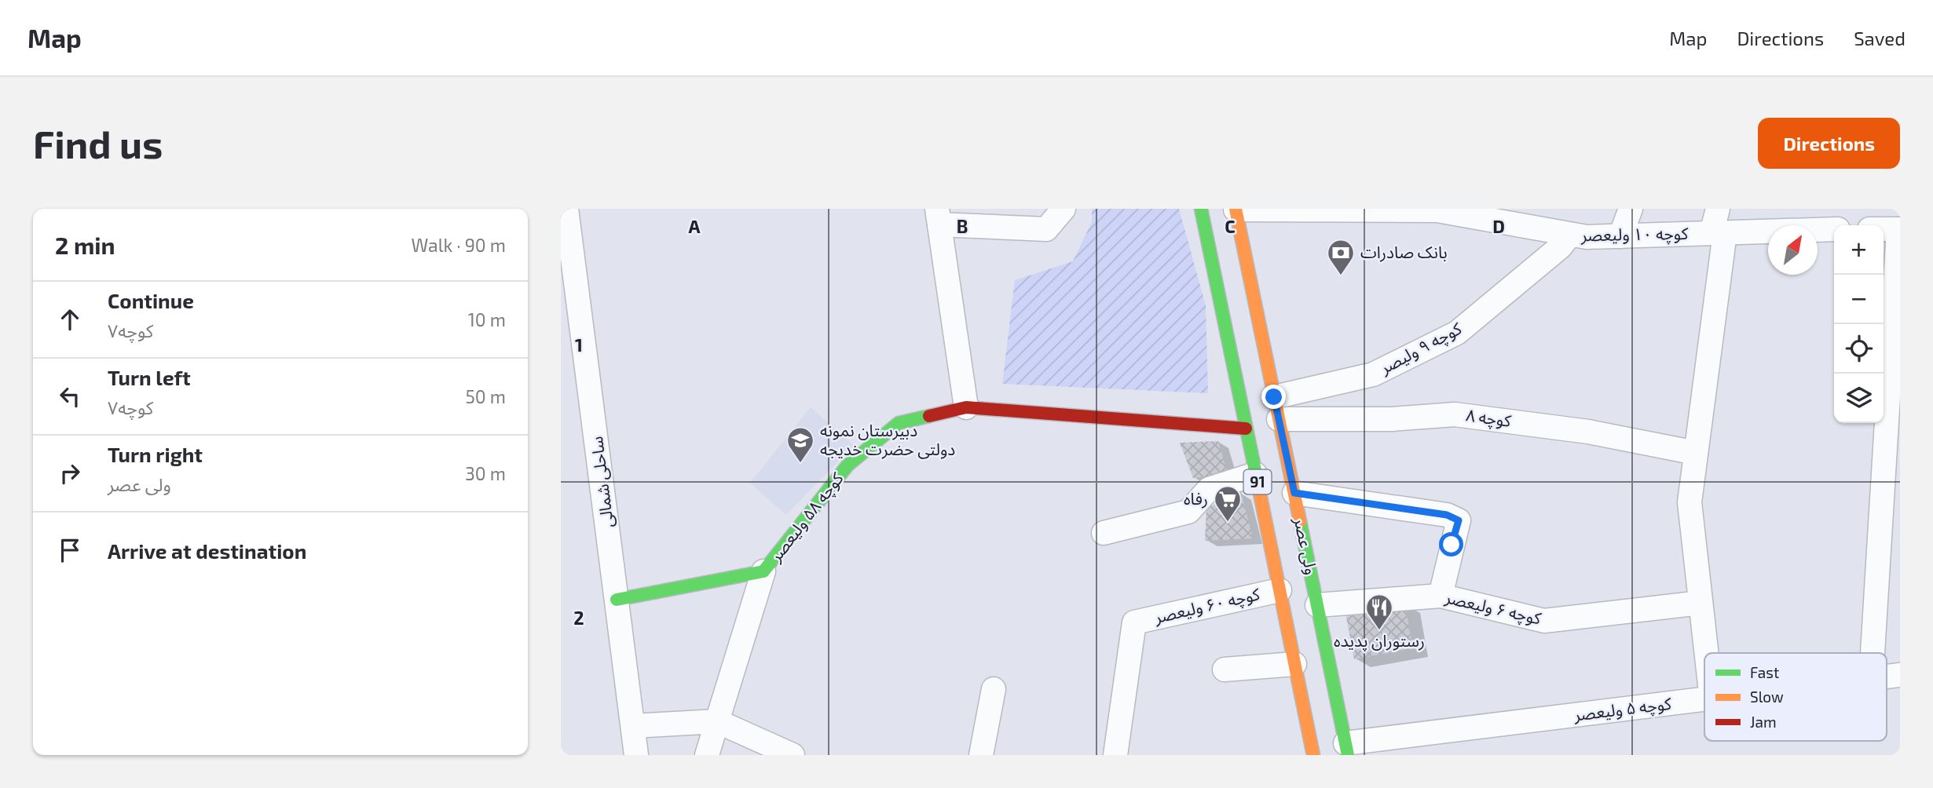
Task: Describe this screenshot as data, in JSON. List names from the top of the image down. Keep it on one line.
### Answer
{"streets":{"main road":["91","کوچه ۵۸ ولیعصر","ولی عصر"],"street":["کوچه ۱۰ ولیعصر","کوچه ۹ ولیصر","کوچه ۸","ساحلی شمالی","کوچه ۶۰ ولیعصر","کوچه ۶ ولیعصر","کوچه ۵ ولیعصر"]},"crossings":[["کوچه ۱۰ ولیعصر","کوچه ۹ ولیصر"],["کوچه ۱۰ ولیعصر","ولی عصر"],["کوچه ۹ ولیصر","کوچه ۸"],["کوچه ۹ ولیصر","ولی عصر"],["کوچه ۸","ولی عصر"],["ساحلی شمالی","کوچه ۵۸ ولیعصر"],["کوچه ۵۸ ولیعصر","ولی عصر"],["ولی عصر","کوچه ۶۰ ولیعصر"],["ولی عصر","کوچه ۶ ولیعصر"],["ولی عصر","کوچه ۵ ولیعصر"]],"places":{"bank":["بانک صادرات"],"school or university":["دبیرستان نمونه دولتی حضرت خدیجه"],"supermarket":["رفاه"],"restaurant":["رستوران پدیده"]},"legend":["Fast","Slow","Jam"],"north":"top right","page":{"header":"Map","nav":["Map","Directions","Saved"],"buttons":"Directions","title":"Find us","heading":["2 min","Walk · 90 m"],"map_buttons":["+","−"],"list":[["Continue","کوچه۷","10 m"],["Turn left","کوچه۷","50 m"],["Turn right","ولی عصر","30 m"],"Arrive at destination"]},"grid":{"columns":["A","B","C","D"],"rows":["1","2"]}}
